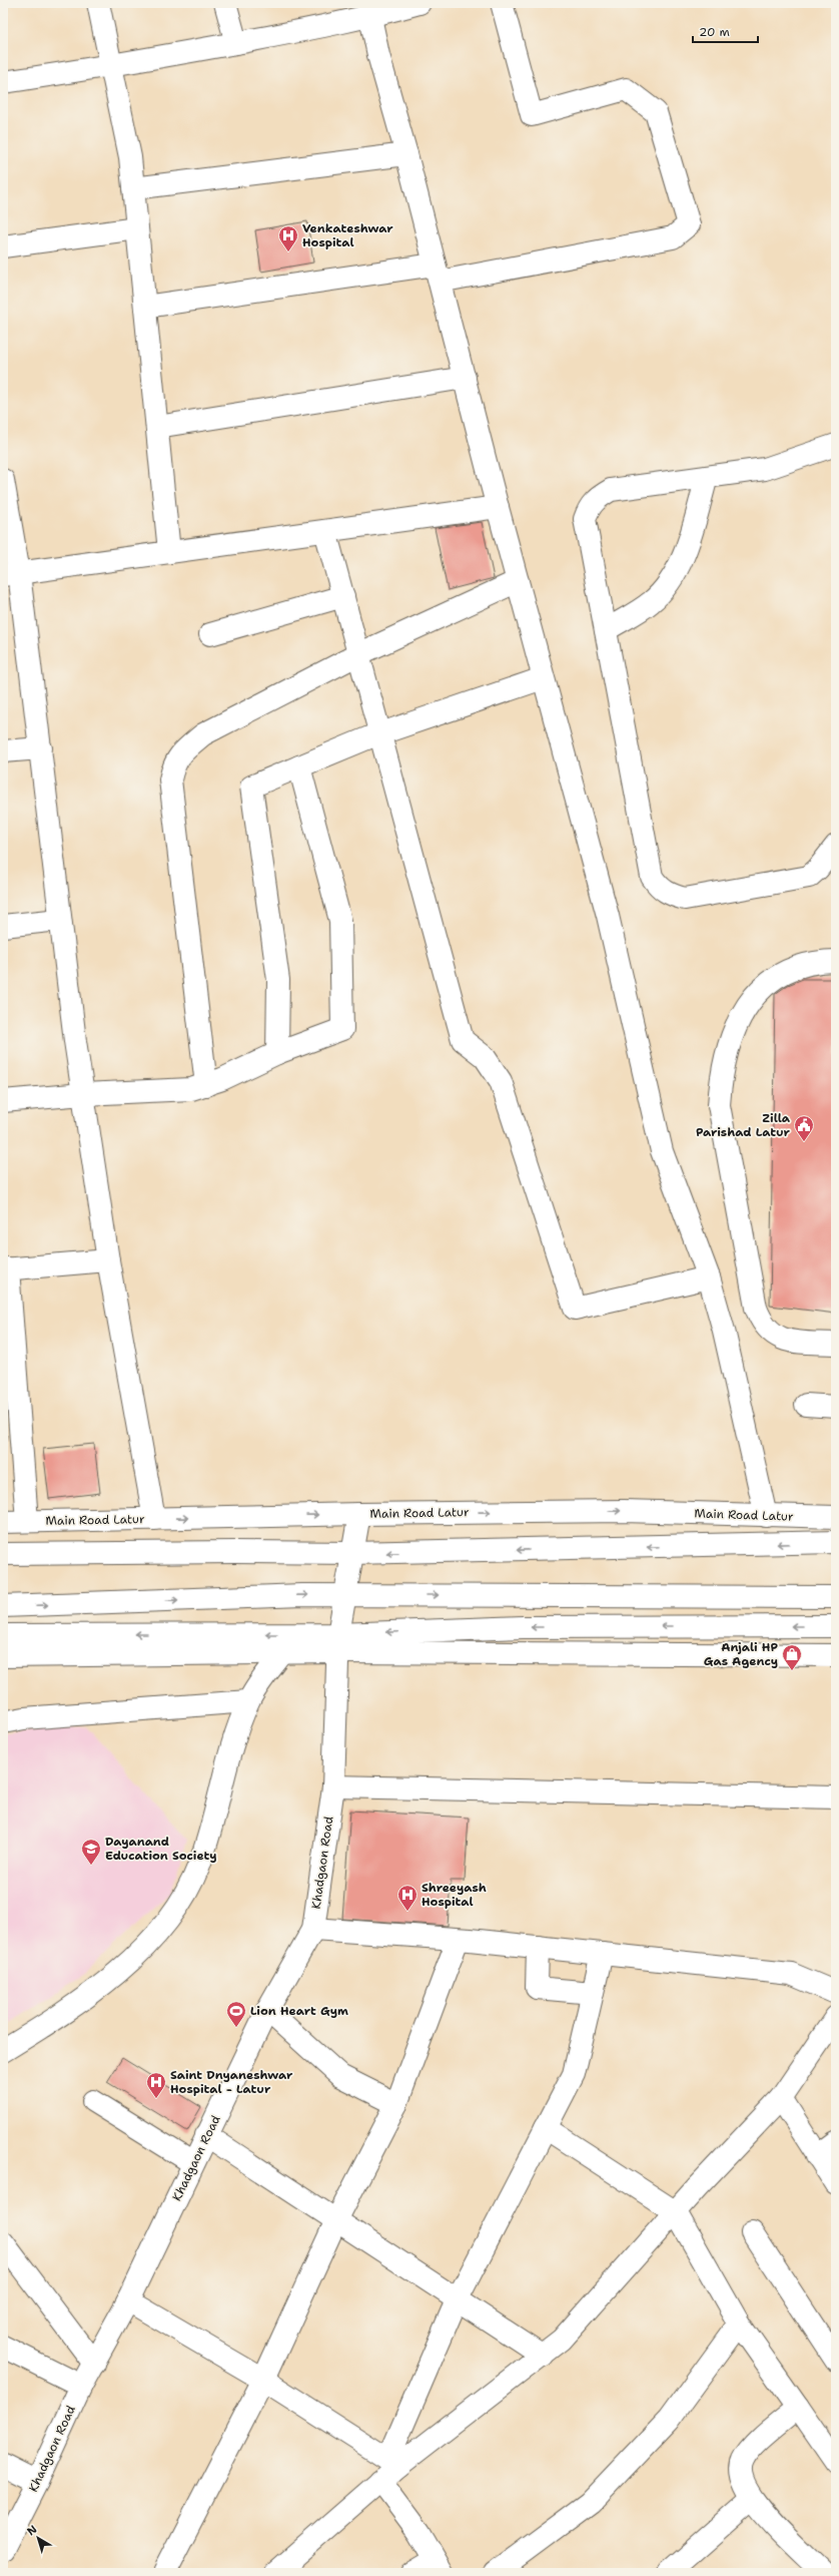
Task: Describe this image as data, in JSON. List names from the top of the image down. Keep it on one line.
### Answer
{"streets":{"street":["Main Road Latur","Khadgaon Road"]},"crossings":[["Main Road Latur","Khadgaon Road"]],"places":{"hospital":["Venkateshwar Hospital","Shreeyash Hospital","Saint Dnyaneshwar Hospital - Latur"],"public building":["Zilla Parishad Latur"],"shop":["Anjali HP Gas Agency"],"school or university":["Dayanand Education Society"],"sports":["Lion Heart Gym"]},"scale_bar":"20 m","north":"top left"}
